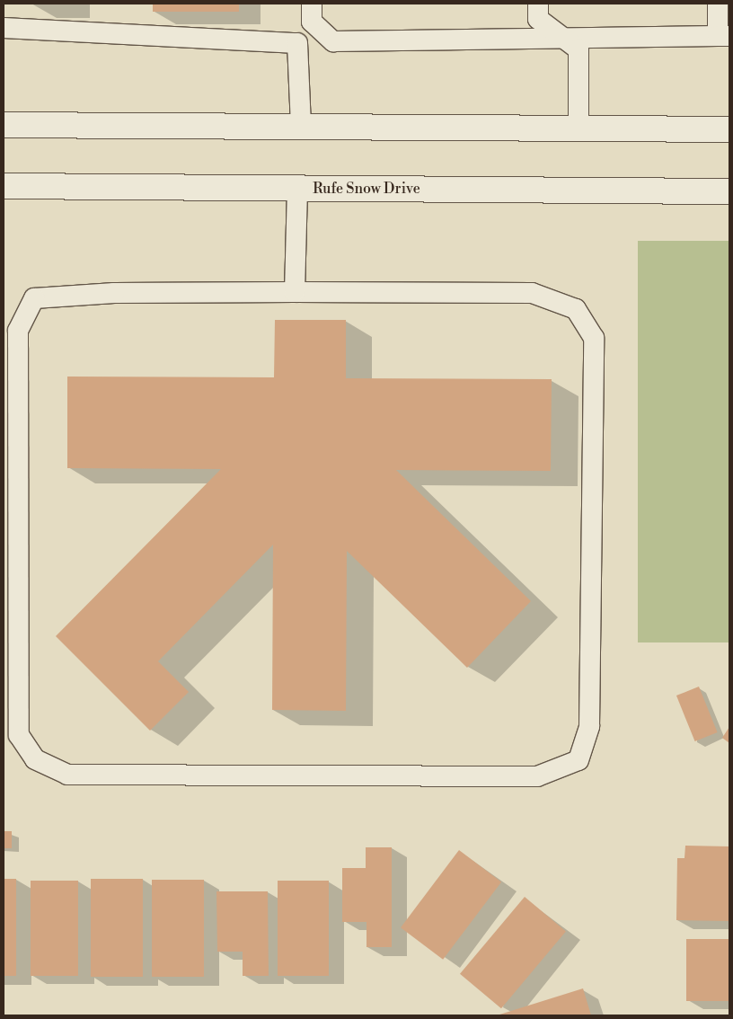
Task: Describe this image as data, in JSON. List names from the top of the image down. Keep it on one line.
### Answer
{"streets":{"main road":["Rufe Snow Drive"]}}
